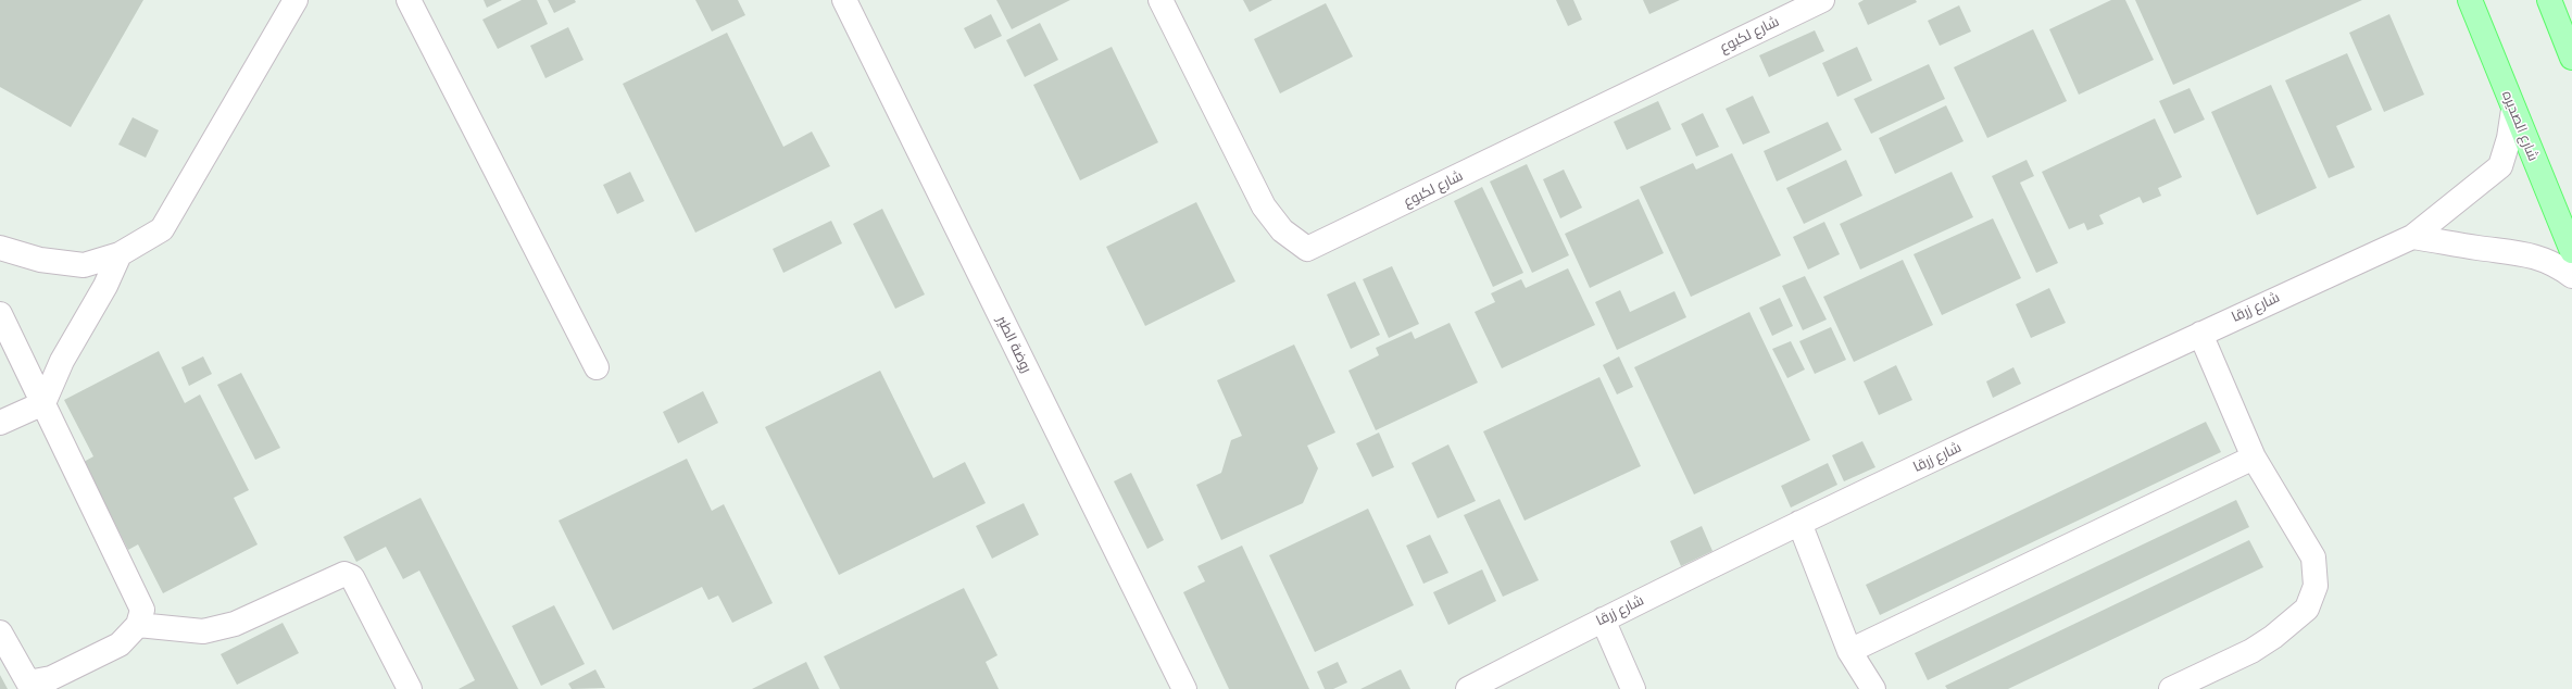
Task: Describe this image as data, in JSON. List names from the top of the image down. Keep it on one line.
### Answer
{"streets":{"main road":["شارع الصديره"],"street":["شارع لكبوع","شارع زرقا","روضة الطير"]},"crossings":[["شارع الصديره","شارع زرقا"]]}
